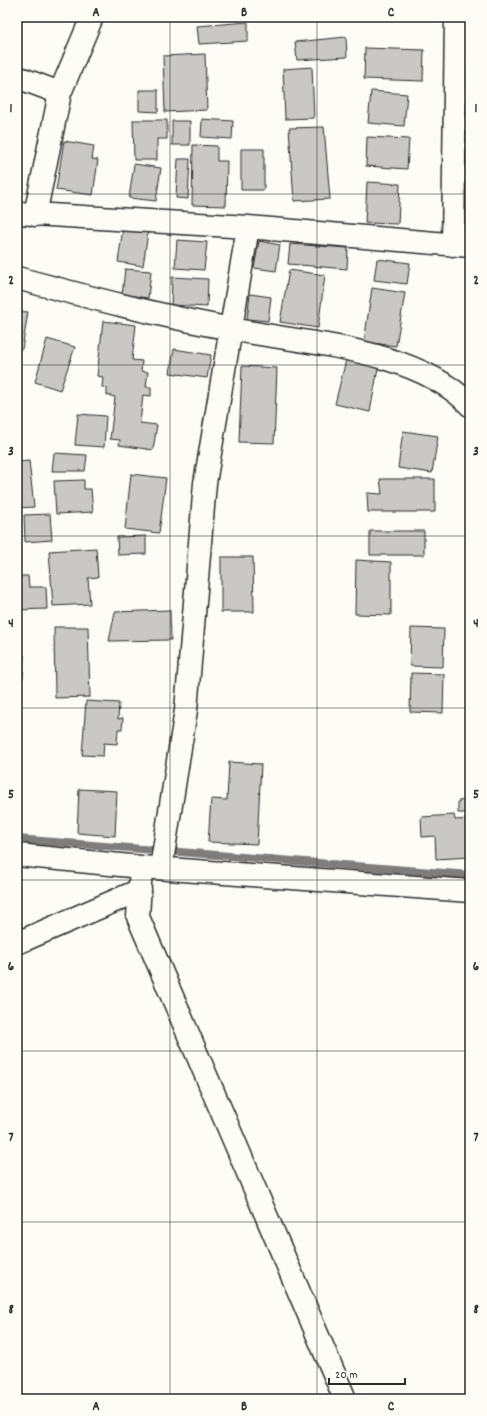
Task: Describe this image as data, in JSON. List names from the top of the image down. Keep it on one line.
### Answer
{"scale_bar":"20 m","grid":{"columns":["A","B","C"],"rows":["1","2","3","4","5","6","7","8"]}}
